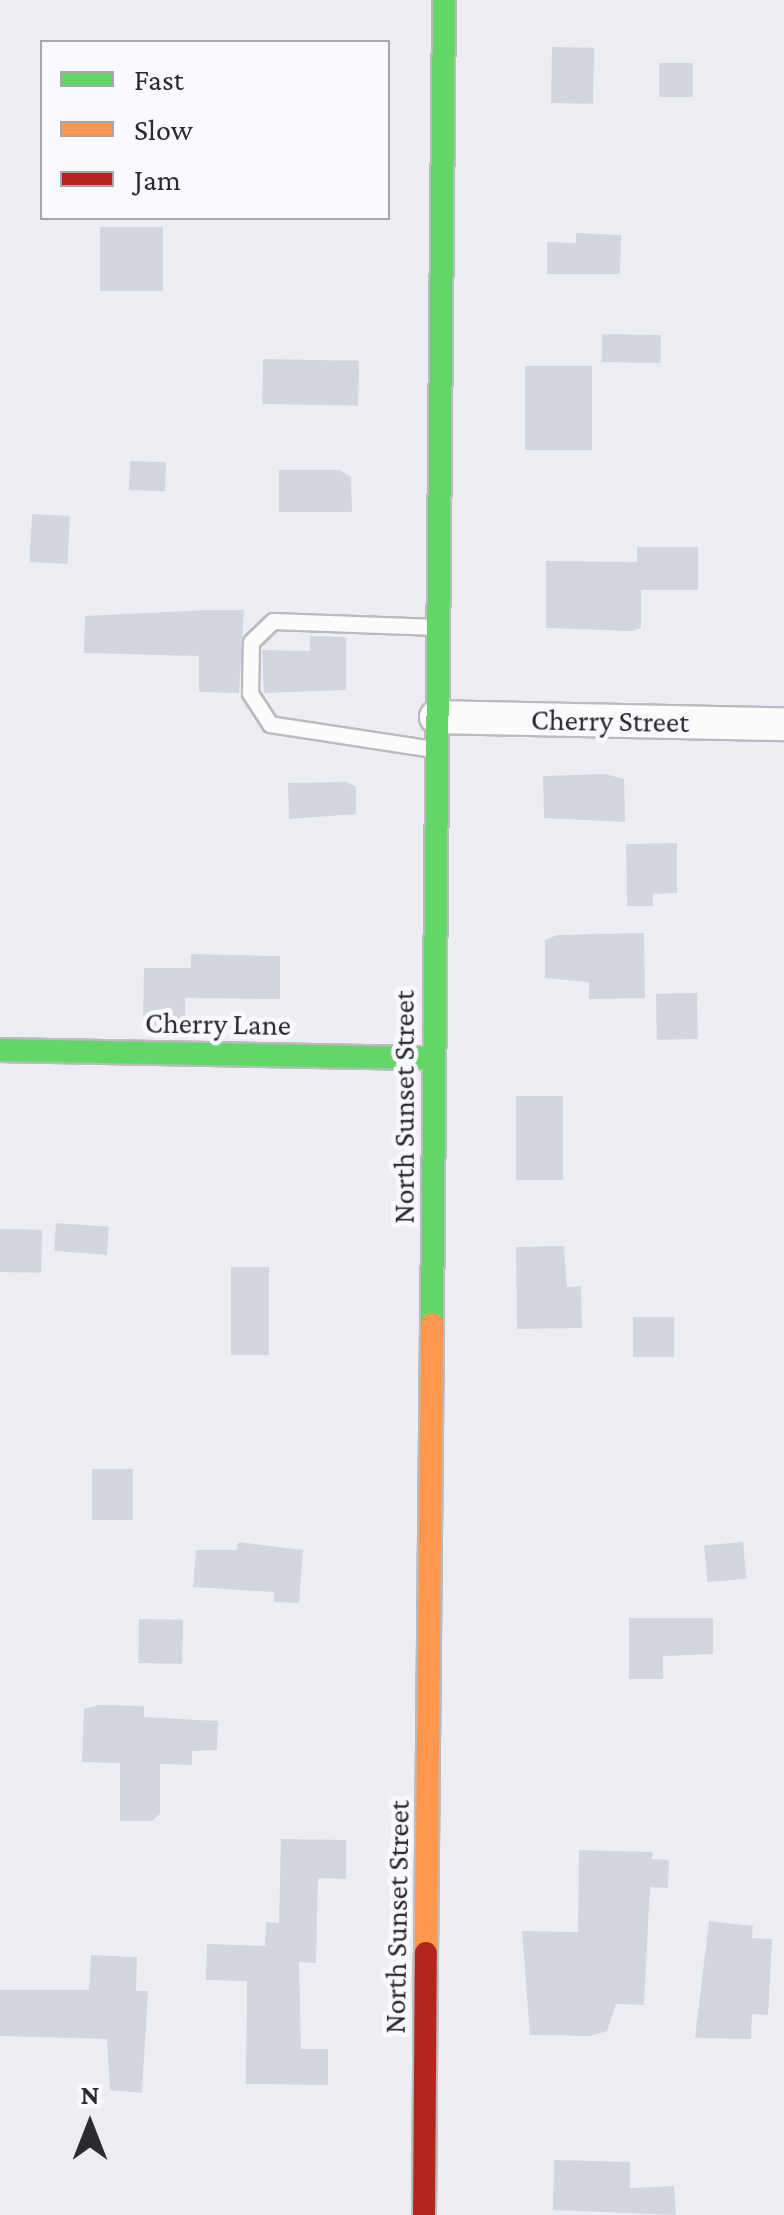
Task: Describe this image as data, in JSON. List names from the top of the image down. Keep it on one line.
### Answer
{"streets":{"street":["Cherry Street","Cherry Lane","North Sunset Street"]},"crossings":[["Cherry Street","North Sunset Street"],["Cherry Lane","North Sunset Street"]],"legend":["Fast","Slow","Jam"],"north":"top"}
